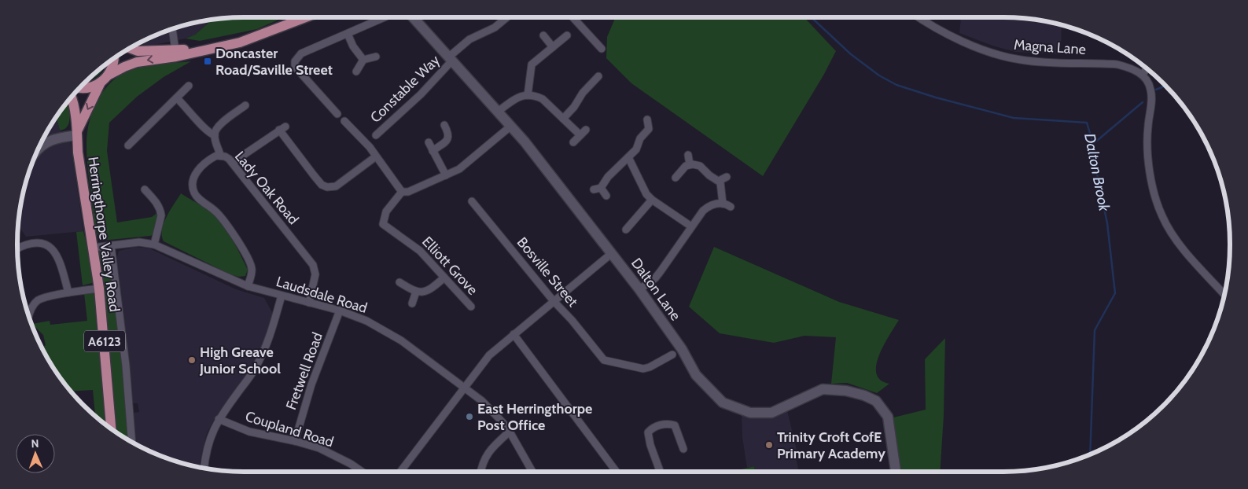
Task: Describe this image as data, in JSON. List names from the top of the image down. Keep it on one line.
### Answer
{"streets":{"main road":["Herringthorpe Valley Road","A6123"],"street":["Magna Lane","Constable Way","Lady Oak Road","Elliott Grove","Bosville Street","Dalton Lane","Laudsdale Road","Fretwell Road","Coupland Road"]},"crossings":[["Constable Way","Dalton Lane"],["Lady Oak Road","Laudsdale Road"],["Herringthorpe Valley Road","Laudsdale Road"],["Laudsdale Road","Fretwell Road"],["Fretwell Road","Coupland Road"]],"water":["Dalton Brook"],"places":{"transit":["Doncaster Road/Saville Street"],"other":["High Greave Junior School","East Herringthorpe Post Office","Trinity Croft CofE Primary Academy"]},"north":"top"}
